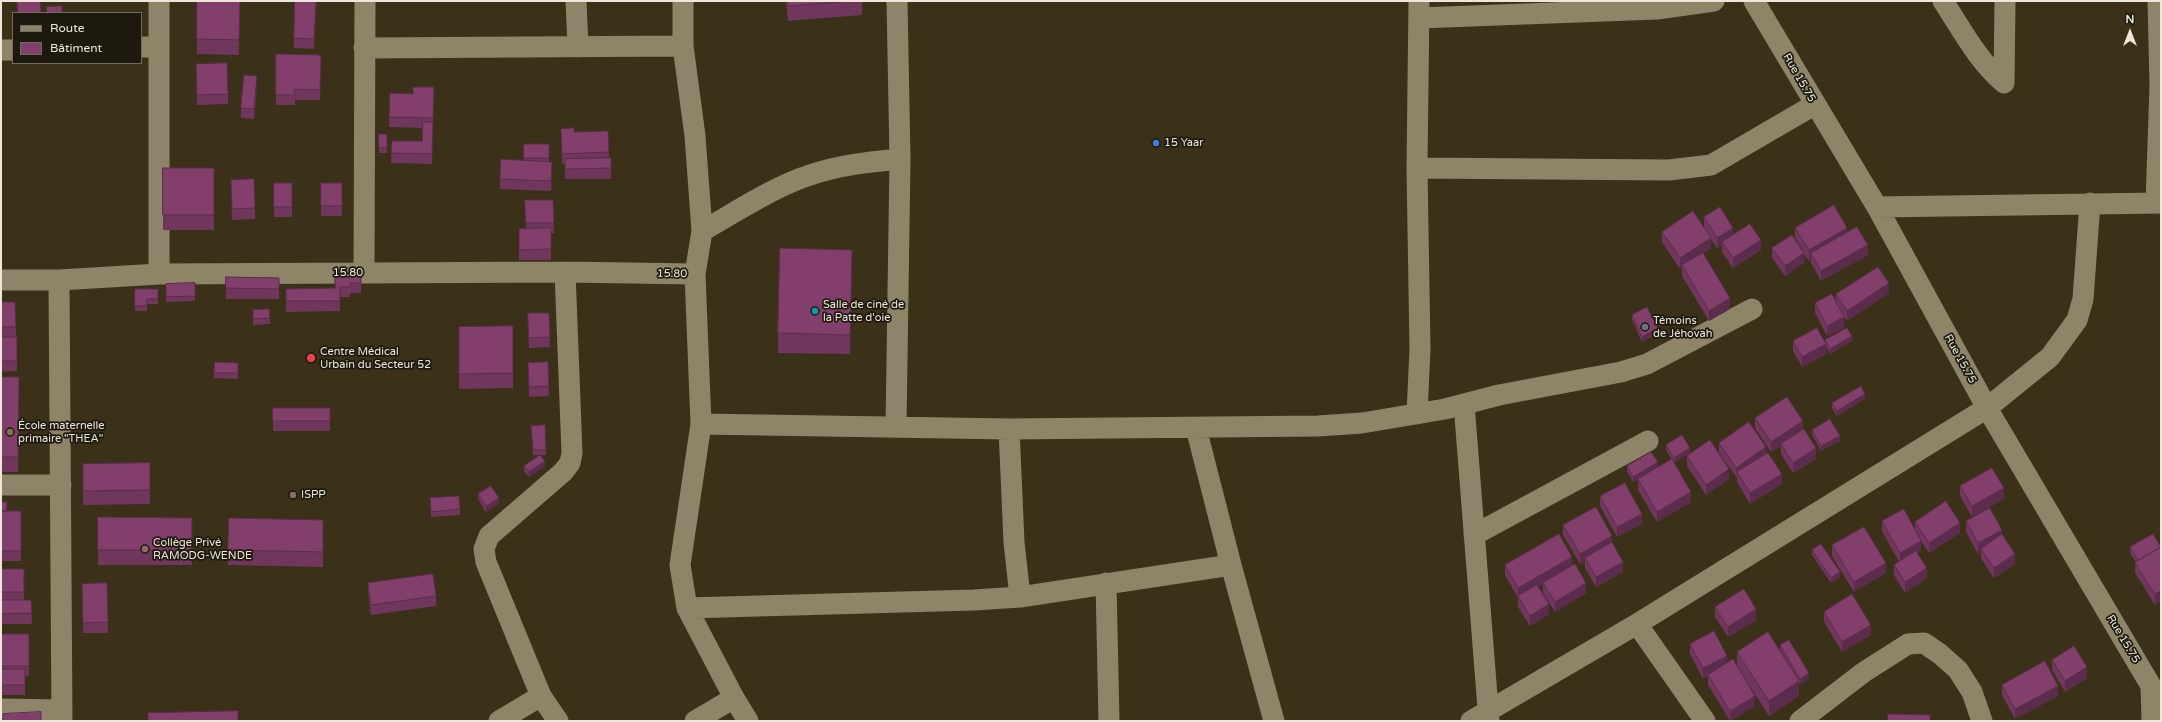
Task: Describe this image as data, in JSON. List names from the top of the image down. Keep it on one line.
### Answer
{"streets":{"street":["Rue 15.75","15.80"]},"places":["15 Yaar","Salle de ciné de la Patte d'oie","Témoins de Jéhovah","Centre Médical Urbain du Secteur 52","École maternelle primaire \"THEA\"","ISPP","Collège Privé RAMODG-WENDE"],"legend":["Route","Bâtiment"],"north":"top"}
